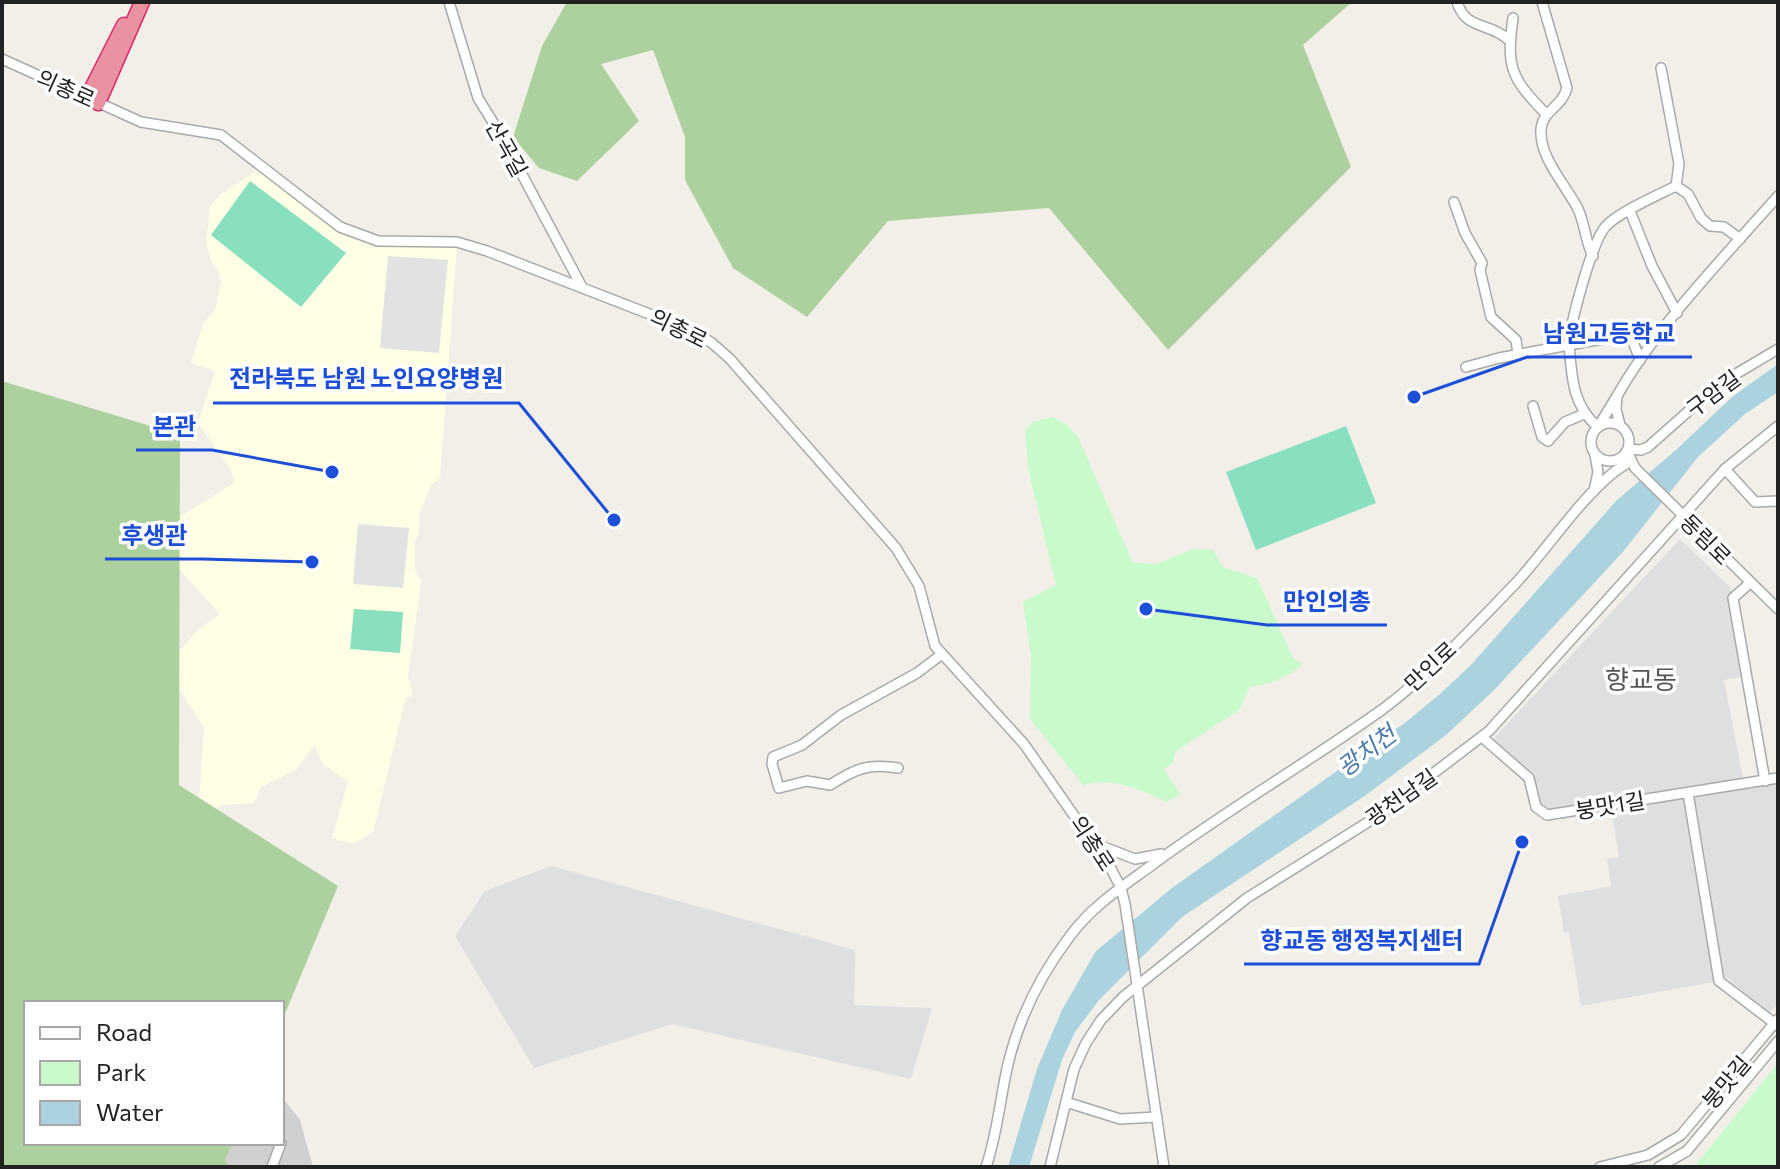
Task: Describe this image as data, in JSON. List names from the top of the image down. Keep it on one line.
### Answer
{"streets":{"street":["의총로","산곡길","구암길","동림로","만인로","광천남길","붕맛1길","붕맛길"]},"crossings":[["의총로","산곡길"],["의총로","만인로"],["의총로","광천남길"],["동림로","만인로"],["동림로","광천남길"],["광천남길","붕맛1길"]],"districts":["향교동"],"water":["광치천"],"places":["남원고등학교","본관","전라북도 남원 노인요양병원","후생관","만인의총","향교동 행정복지센터"],"legend":["Road","Park","Water"]}
